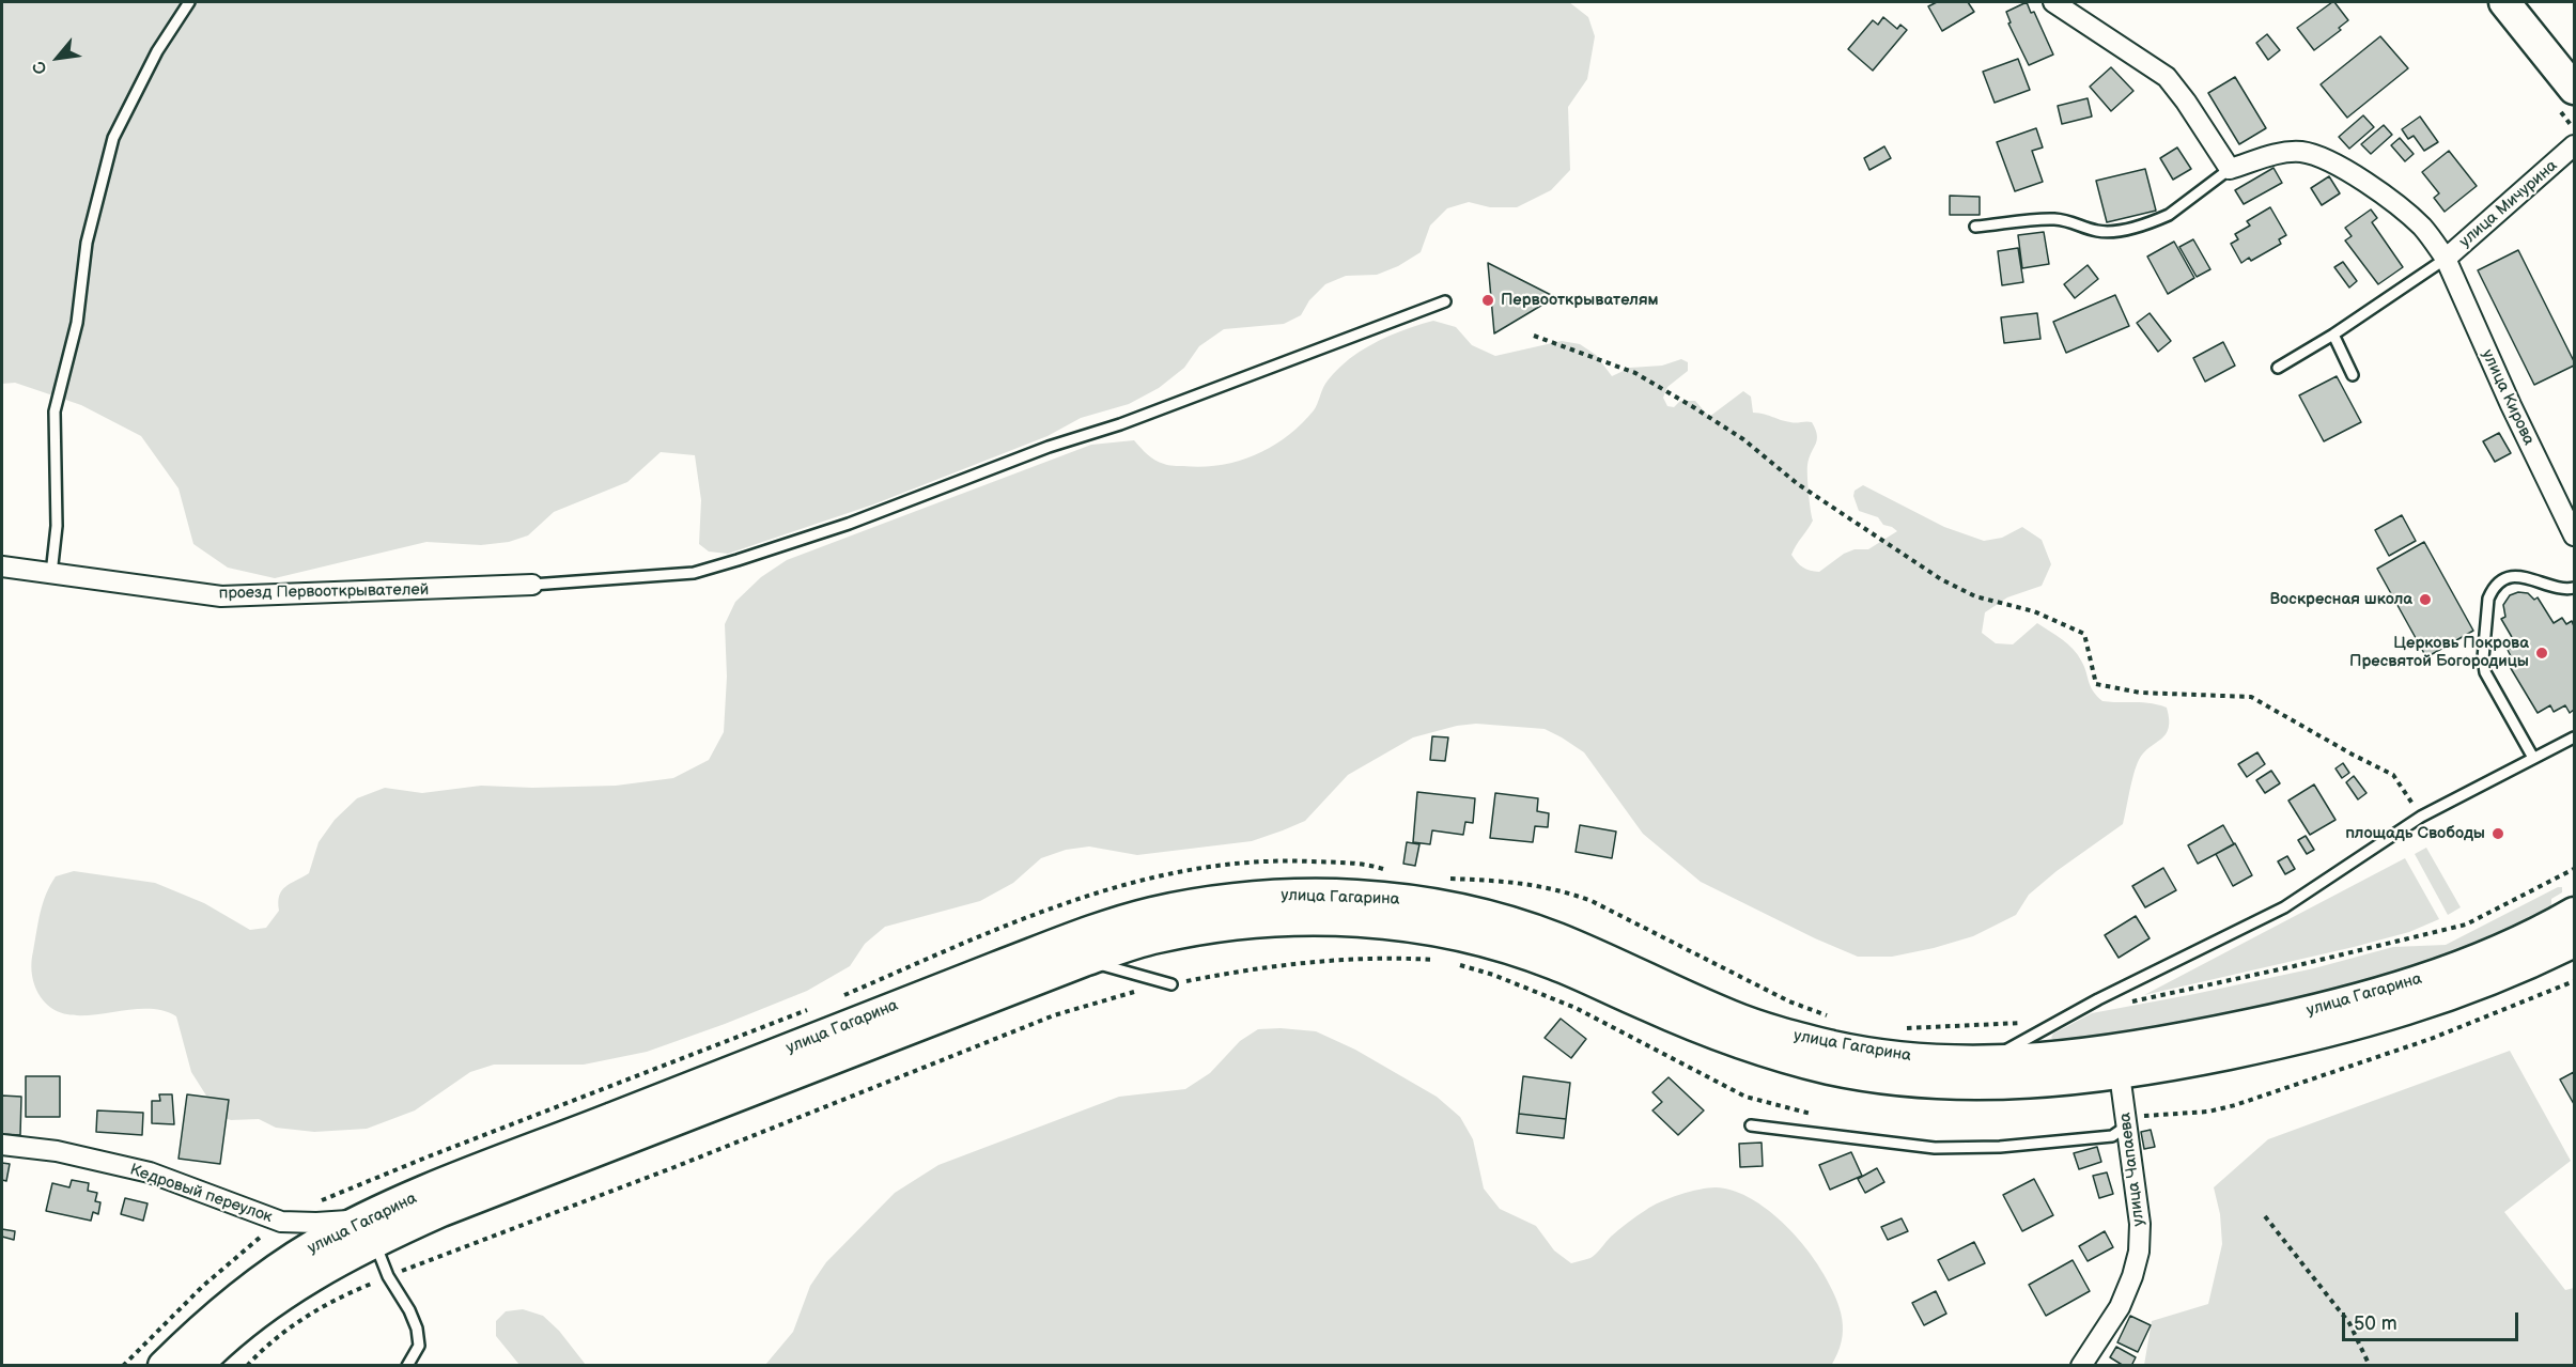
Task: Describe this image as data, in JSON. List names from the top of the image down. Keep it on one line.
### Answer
{"streets":{"main road":["улица Гагарина"],"street":["улица Мичурина","улица Кирова","проезд Первооткрывателей","улица Чапаева","Кедровый переулок"]},"crossings":[["улица Мичурина","улица Кирова"],["улица Гагарина","улица Чапаева"],["улица Гагарина","Кедровый переулок"]],"places":["Первооткрывателям","Воскресная школа","Церковь Покрова Пресвятой Богородицы","площадь Свободы"],"scale_bar":"50 m","north":"bottom left"}
